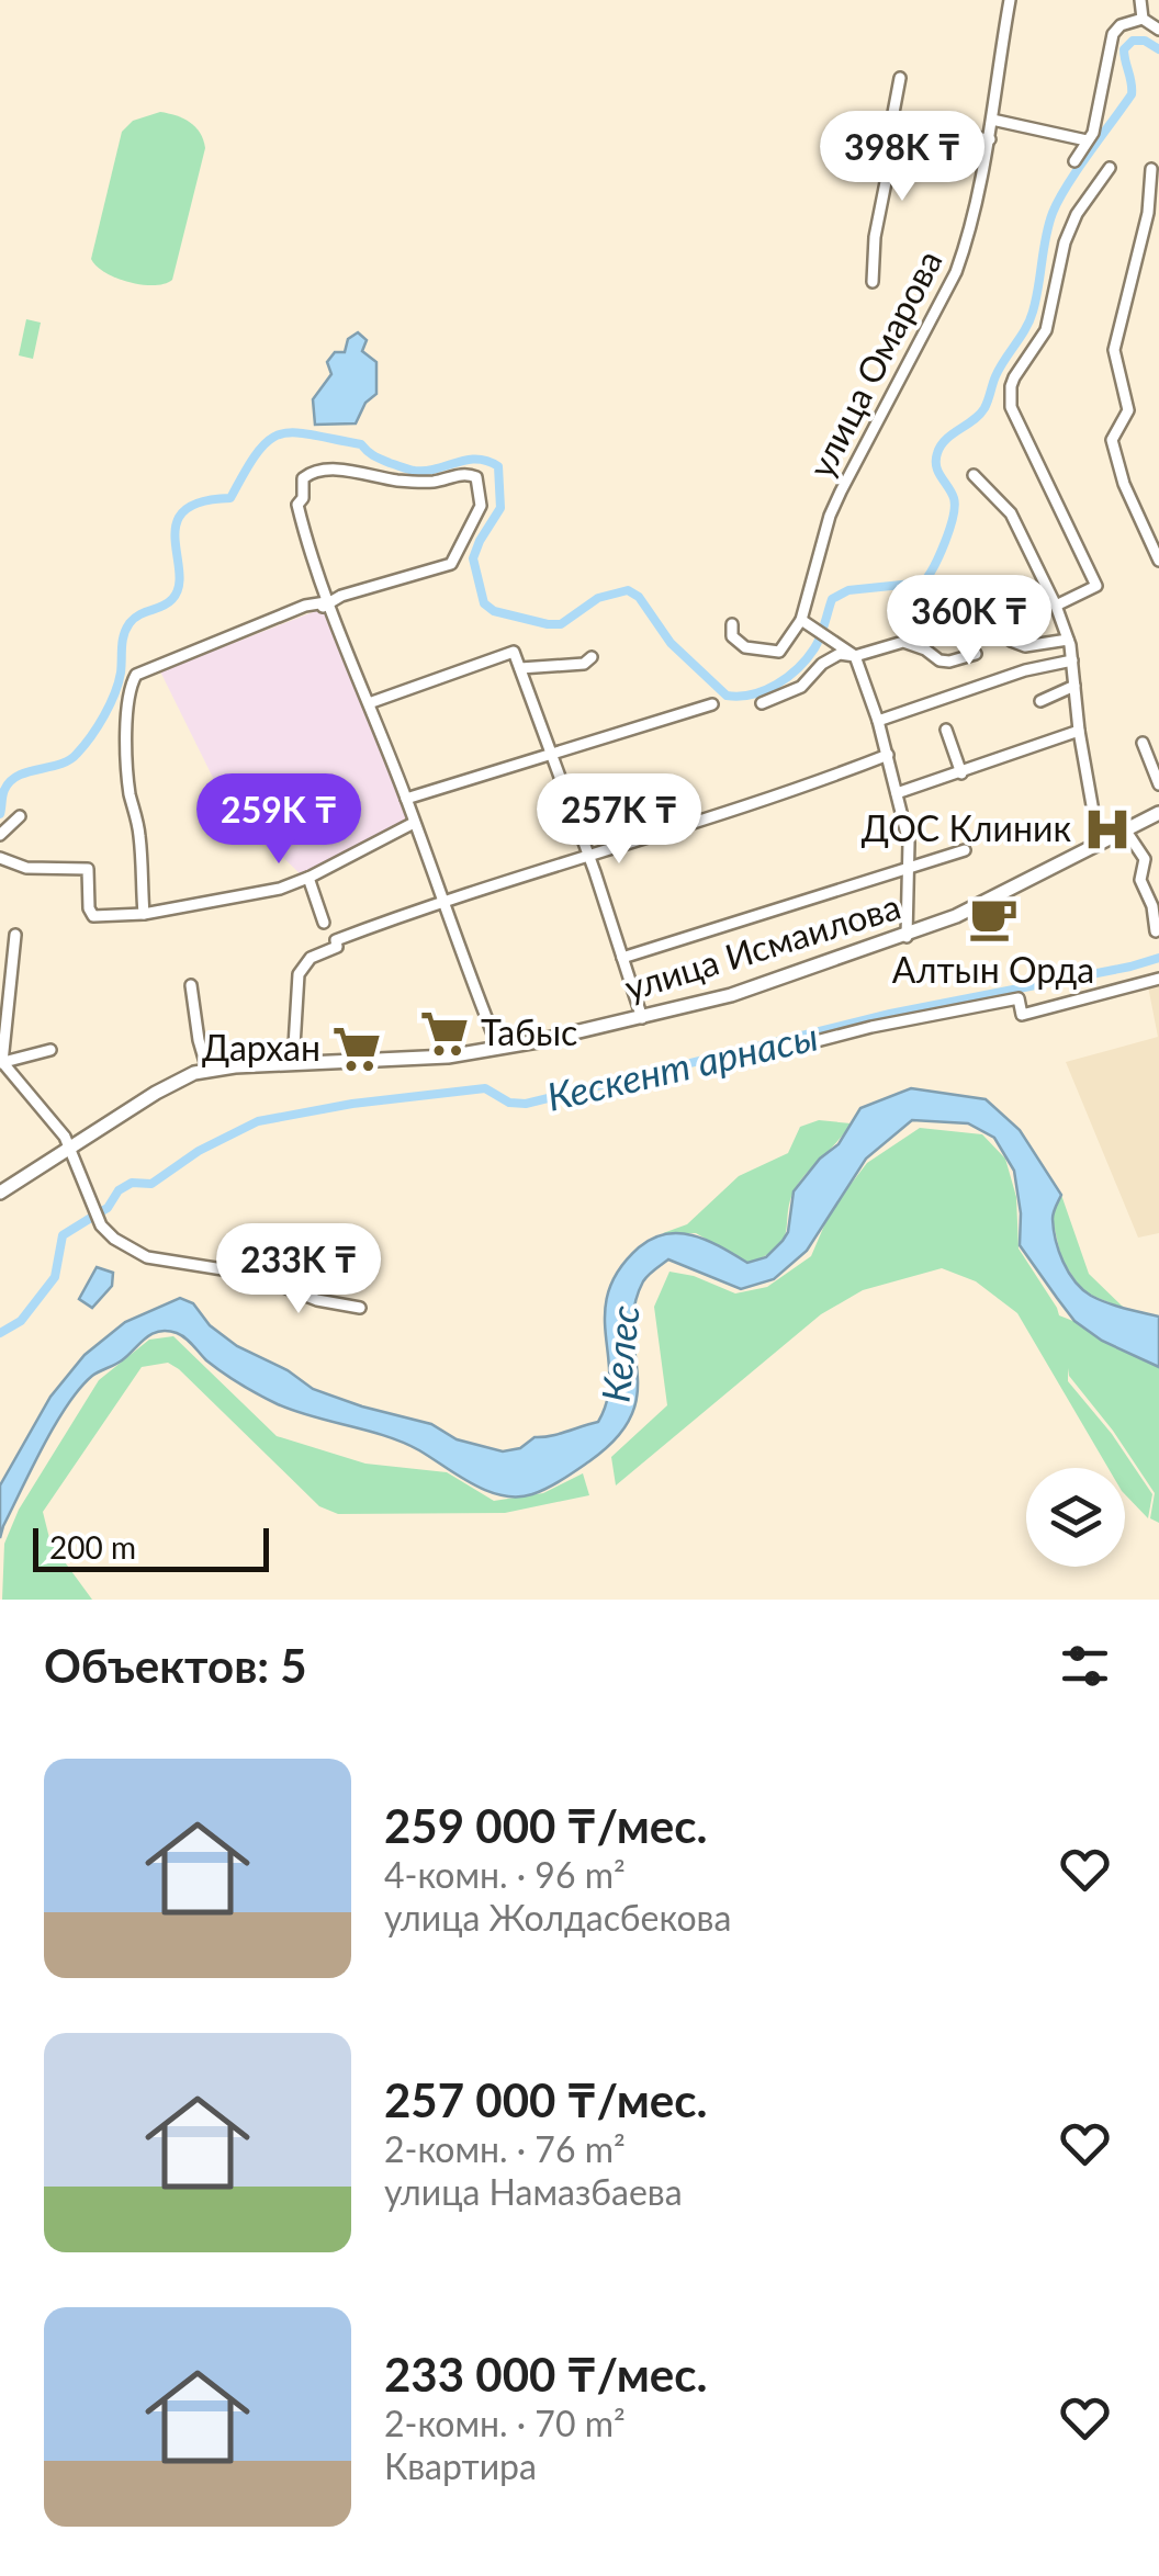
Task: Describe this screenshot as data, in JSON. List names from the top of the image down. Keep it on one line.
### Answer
{"streets":{"main road":["улица Исмаилова"],"street":["улица Омарова"]},"water":["Кескент арнасы","Келес"],"places":{"hospital":["ДОС Клиник"],"cafe":["Алтын Орда"],"supermarket":["Табыс","Дархан"]},"scale_bar":"200 m","page":{"price":["398K ₸","360K ₸","259K ₸","257K ₸","233K ₸"],"scale":"200 m","heading":"Объектов: 5","list":[{"name":"259 000 ₸/мес.","note":"4-комн. · 96 m² · улица Жолдасбекова"},{"name":"257 000 ₸/мес.","note":"2-комн. · 76 m² · улица Намазбаева"},{"name":"233 000 ₸/мес.","note":"2-комн. · 70 m² · Квартира"}]}}
